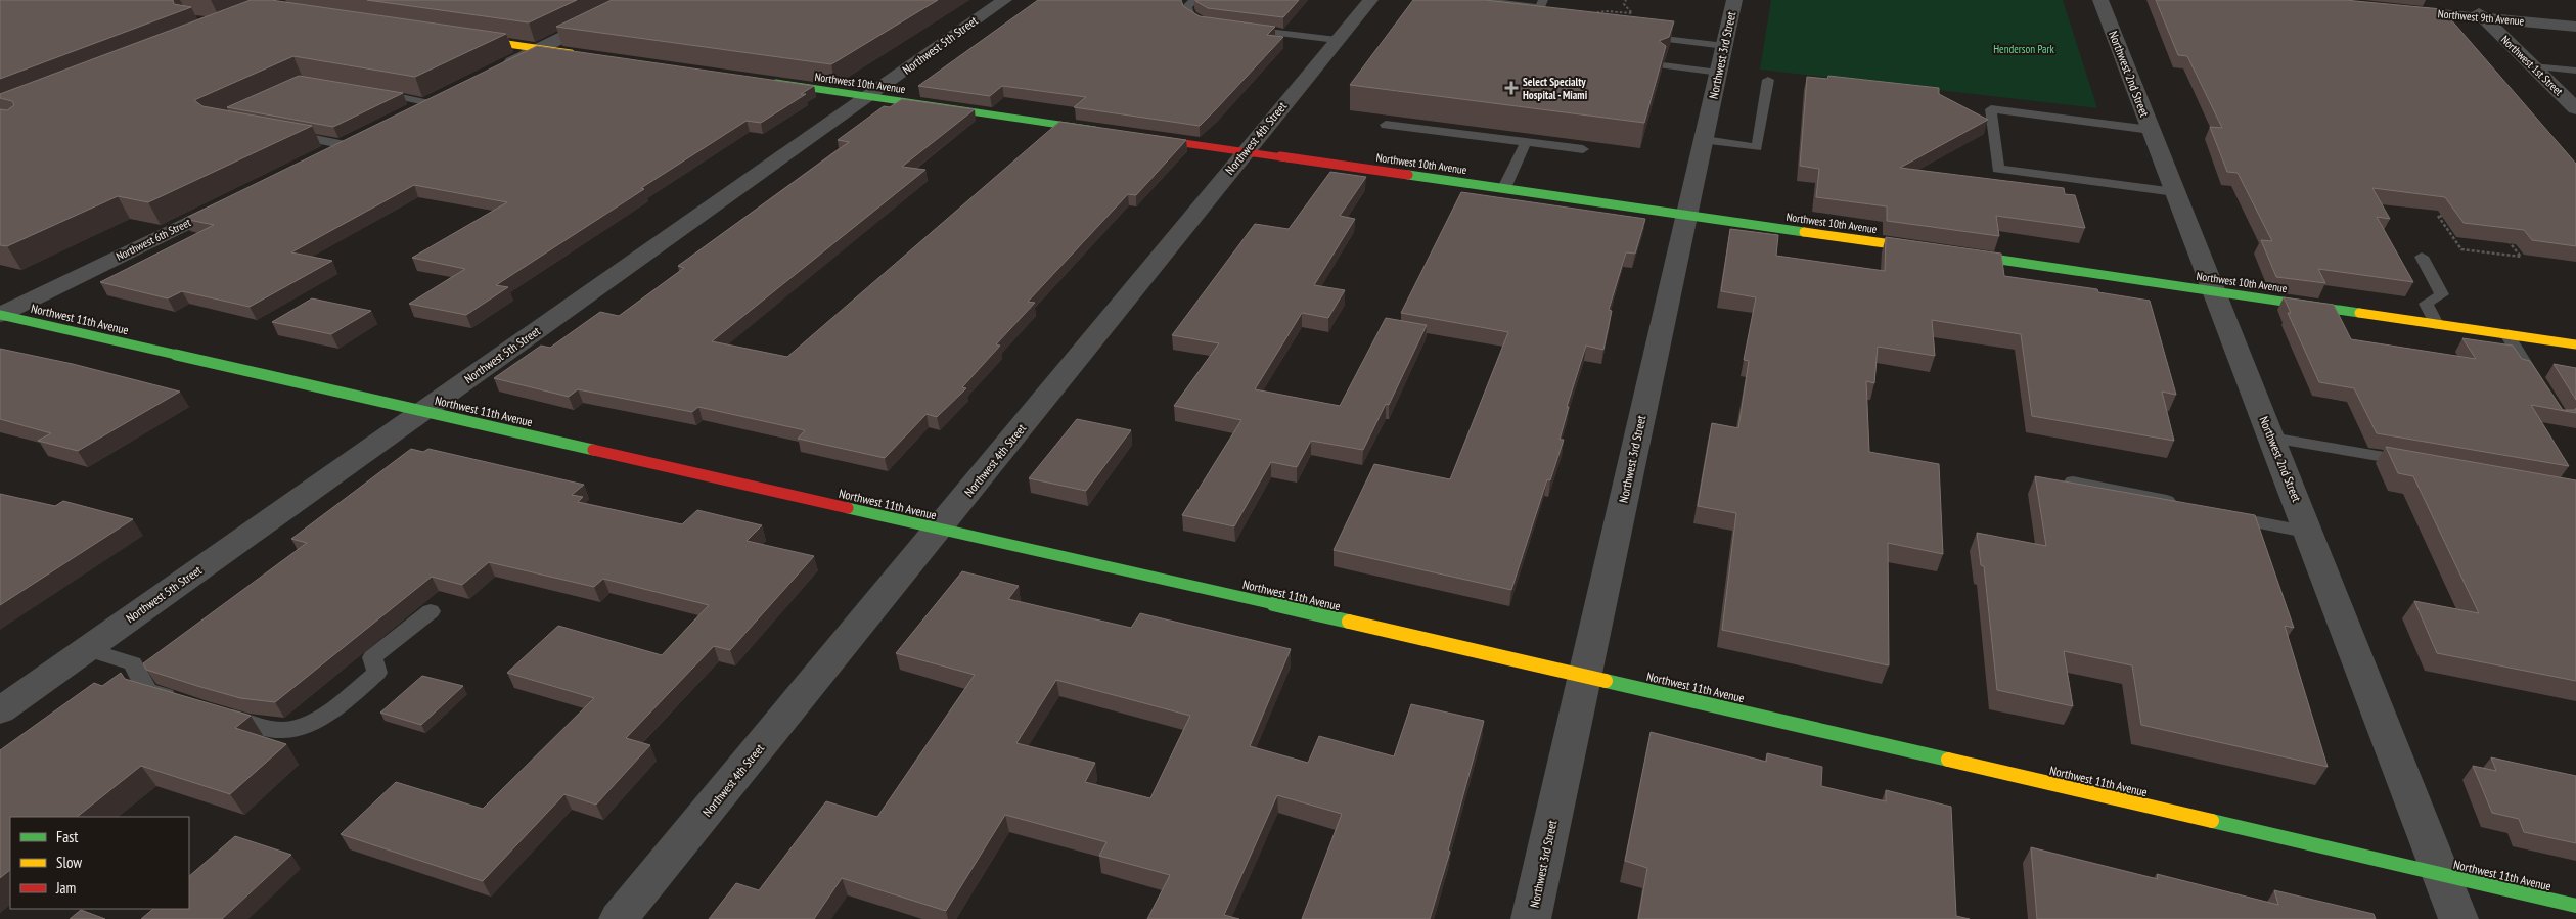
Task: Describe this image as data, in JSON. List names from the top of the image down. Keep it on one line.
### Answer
{"streets":{"street":["Northwest 9th Avenue","Northwest 5th Street","Northwest 3rd Street","Northwest 1st Street","Northwest 2nd Street","Northwest 10th Avenue","Northwest 4th Street","Northwest 6th Street","Northwest 11th Avenue"]},"crossings":[["Northwest 9th Avenue","Northwest 1st Street"],["Northwest 5th Street","Northwest 10th Avenue"],["Northwest 5th Street","Northwest 11th Avenue"],["Northwest 3rd Street","Northwest 10th Avenue"],["Northwest 3rd Street","Northwest 11th Avenue"],["Northwest 2nd Street","Northwest 10th Avenue"],["Northwest 2nd Street","Northwest 11th Avenue"],["Northwest 10th Avenue","Northwest 4th Street"],["Northwest 4th Street","Northwest 11th Avenue"],["Northwest 6th Street","Northwest 11th Avenue"]],"parks":["Henderson Park"],"places":{"health":["Select Specialty Hospital - Miami"]},"legend":["Fast","Slow","Jam"]}
